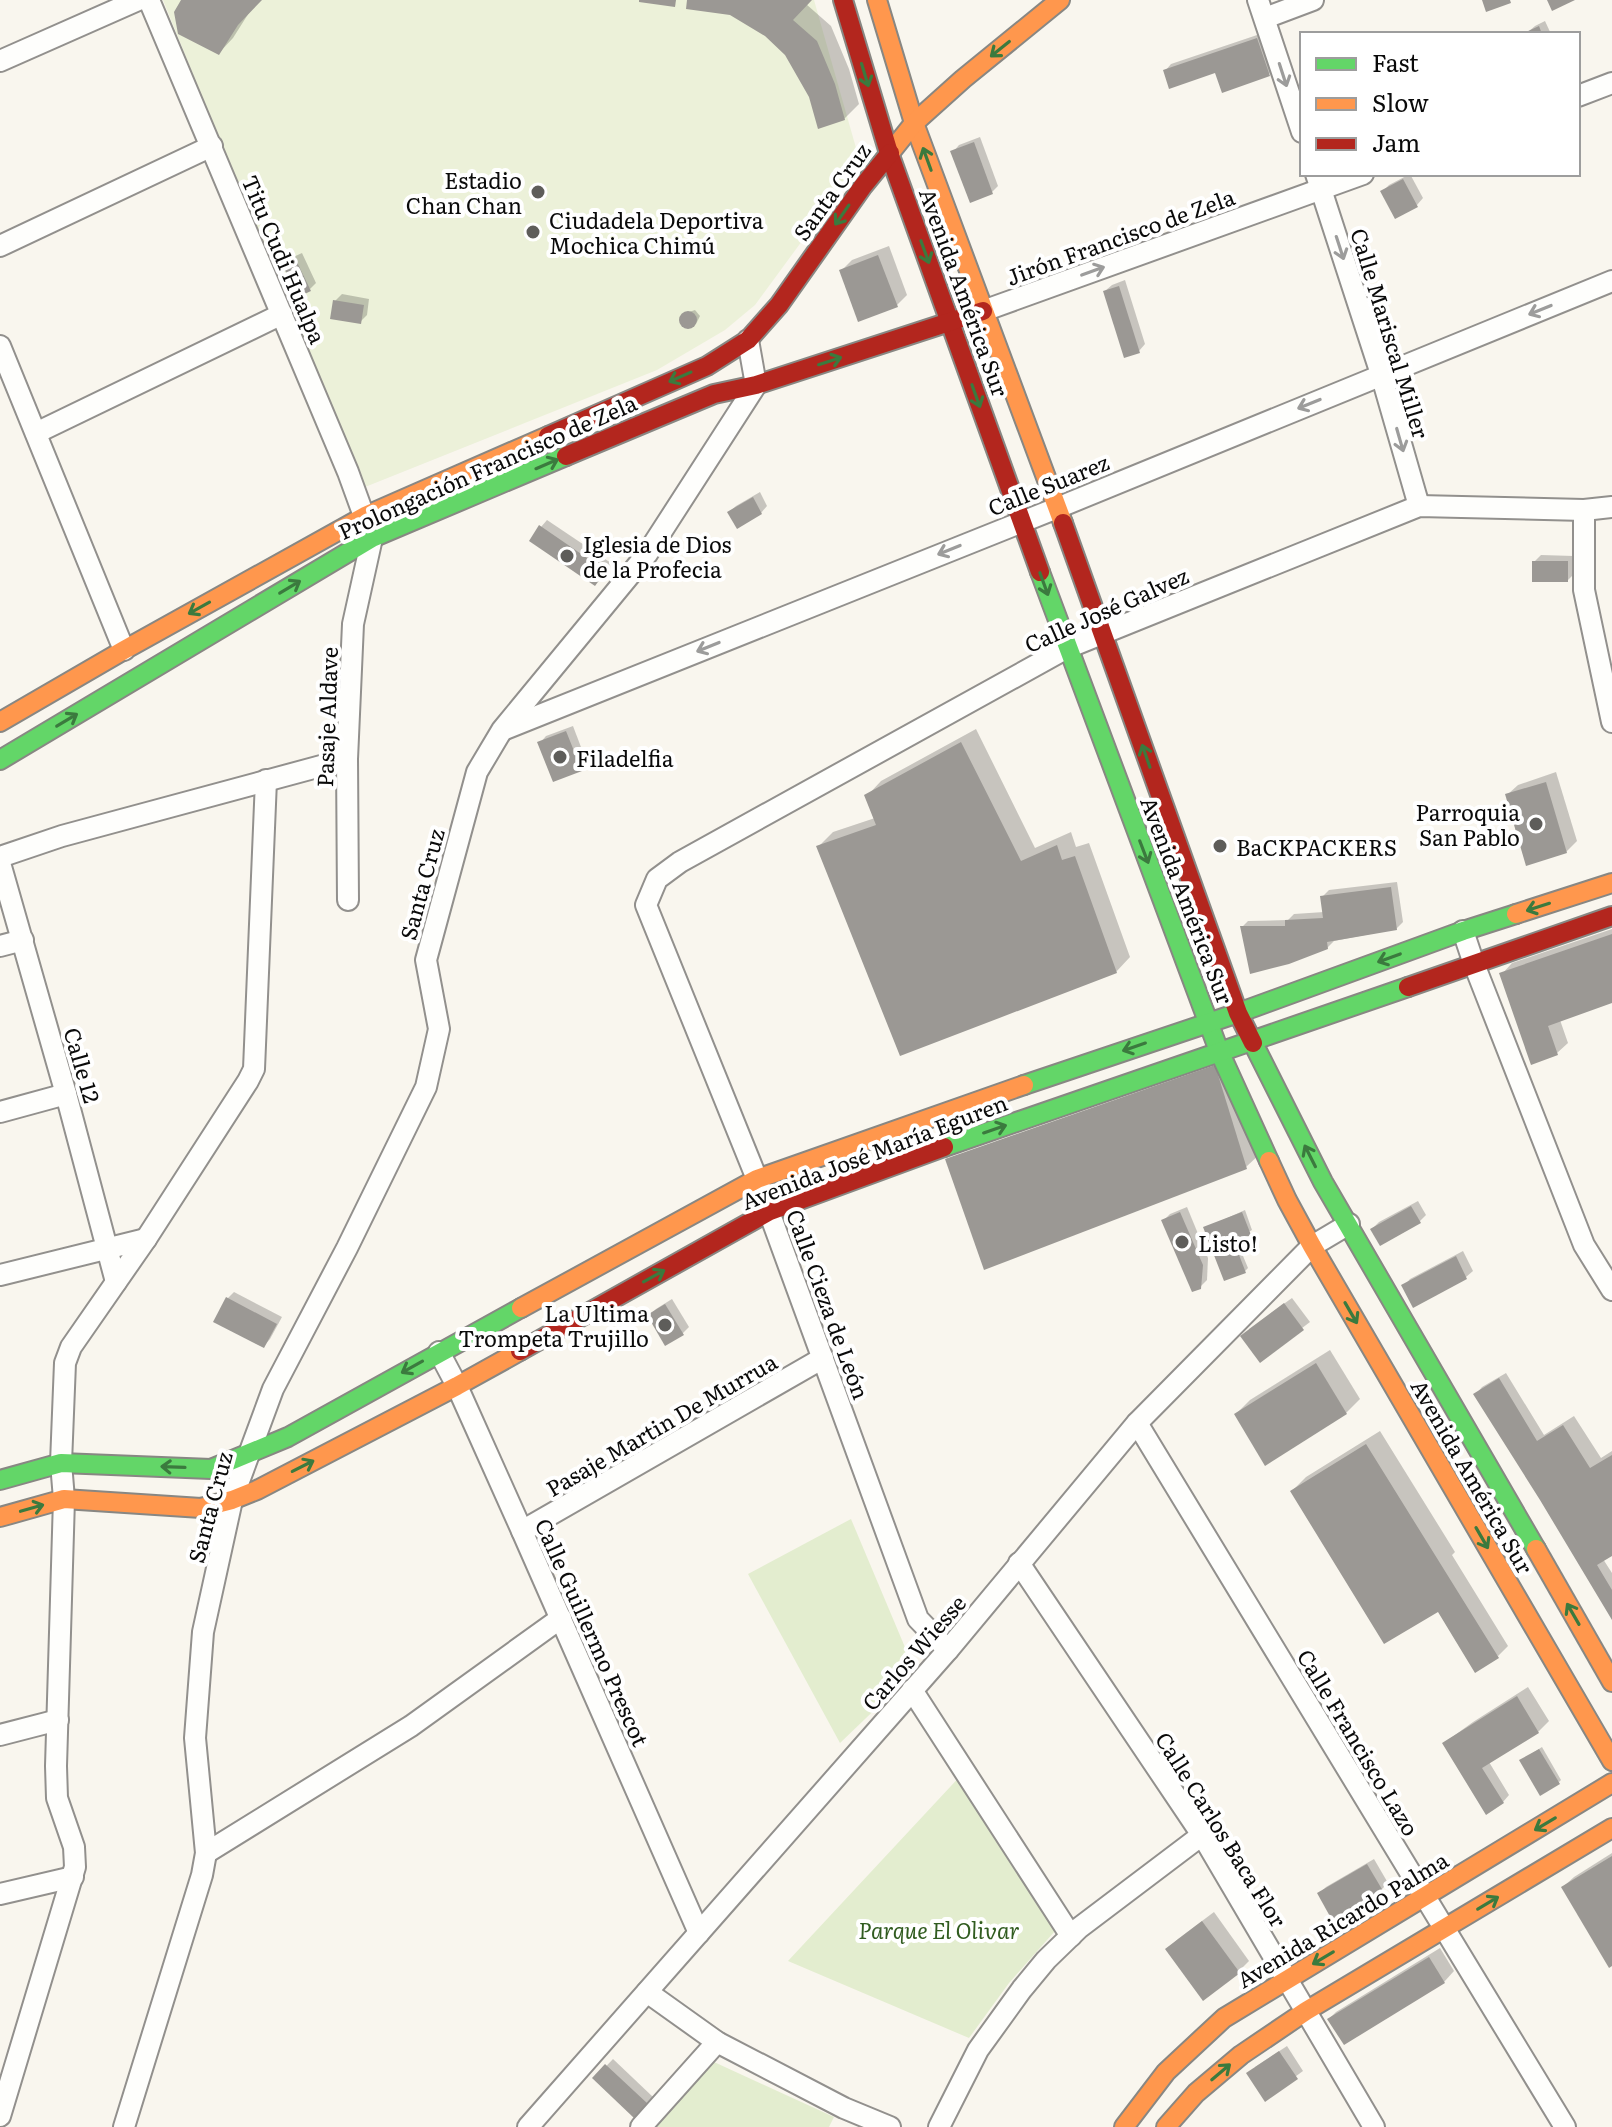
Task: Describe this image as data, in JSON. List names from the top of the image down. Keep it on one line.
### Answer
{"streets":{"main road":["Santa Cruz","Jirón Francisco de Zela","Avenida América Sur","Prolongación Francisco de Zela","Avenida José María Eguren","Avenida Ricardo Palma"],"street":["Titu Cudi Hualpa","Calle Mariscal Miller","Calle Suarez","Calle José Galvez","Pasaje Aldave","Calle 12","Calle Cieza de León","Pasaje Martin De Murrua","Calle Guillermo Prescot","Carlos Wiesse","Calle Francisco Lazo","Calle Carlos Baca Flor"]},"crossings":[["Santa Cruz","Jirón Francisco de Zela"],["Santa Cruz","Avenida América Sur"],["Santa Cruz","Prolongación Francisco de Zela"],["Santa Cruz","Calle Suarez"],["Santa Cruz","Avenida José María Eguren"],["Jirón Francisco de Zela","Avenida América Sur"],["Jirón Francisco de Zela","Calle Mariscal Miller"],["Jirón Francisco de Zela","Prolongación Francisco de Zela"],["Titu Cudi Hualpa","Prolongación Francisco de Zela"],["Titu Cudi Hualpa","Pasaje Aldave"],["Avenida América Sur","Calle Suarez"],["Avenida América Sur","Calle José Galvez"],["Avenida América Sur","Avenida José María Eguren"],["Avenida América Sur","Carlos Wiesse"],["Calle Mariscal Miller","Calle Suarez"],["Calle Mariscal Miller","Calle José Galvez"],["Prolongación Francisco de Zela","Pasaje Aldave"],["Calle José Galvez","Calle Cieza de León"],["Avenida José María Eguren","Calle Cieza de León"],["Avenida José María Eguren","Calle Guillermo Prescot"],["Calle Cieza de León","Pasaje Martin De Murrua"],["Calle Cieza de León","Carlos Wiesse"],["Pasaje Martin De Murrua","Calle Guillermo Prescot"],["Calle Guillermo Prescot","Carlos Wiesse"],["Carlos Wiesse","Calle Francisco Lazo"],["Carlos Wiesse","Calle Carlos Baca Flor"],["Calle Francisco Lazo","Avenida Ricardo Palma"],["Calle Carlos Baca Flor","Avenida Ricardo Palma"]],"one_way":["Jirón Francisco de Zela","Calle Mariscal Miller","Calle Suarez"],"parks":["Parque El Olivar"],"places":["Estadio Chan Chan","Ciudadela Deportiva Mochica Chimú","Iglesia de Dios de la Profecia","Filadelfia","Parroquia San Pablo","BaCKPACKERS","Listo!","La Ultima Trompeta Trujillo"],"legend":["Fast","Slow","Jam"]}
